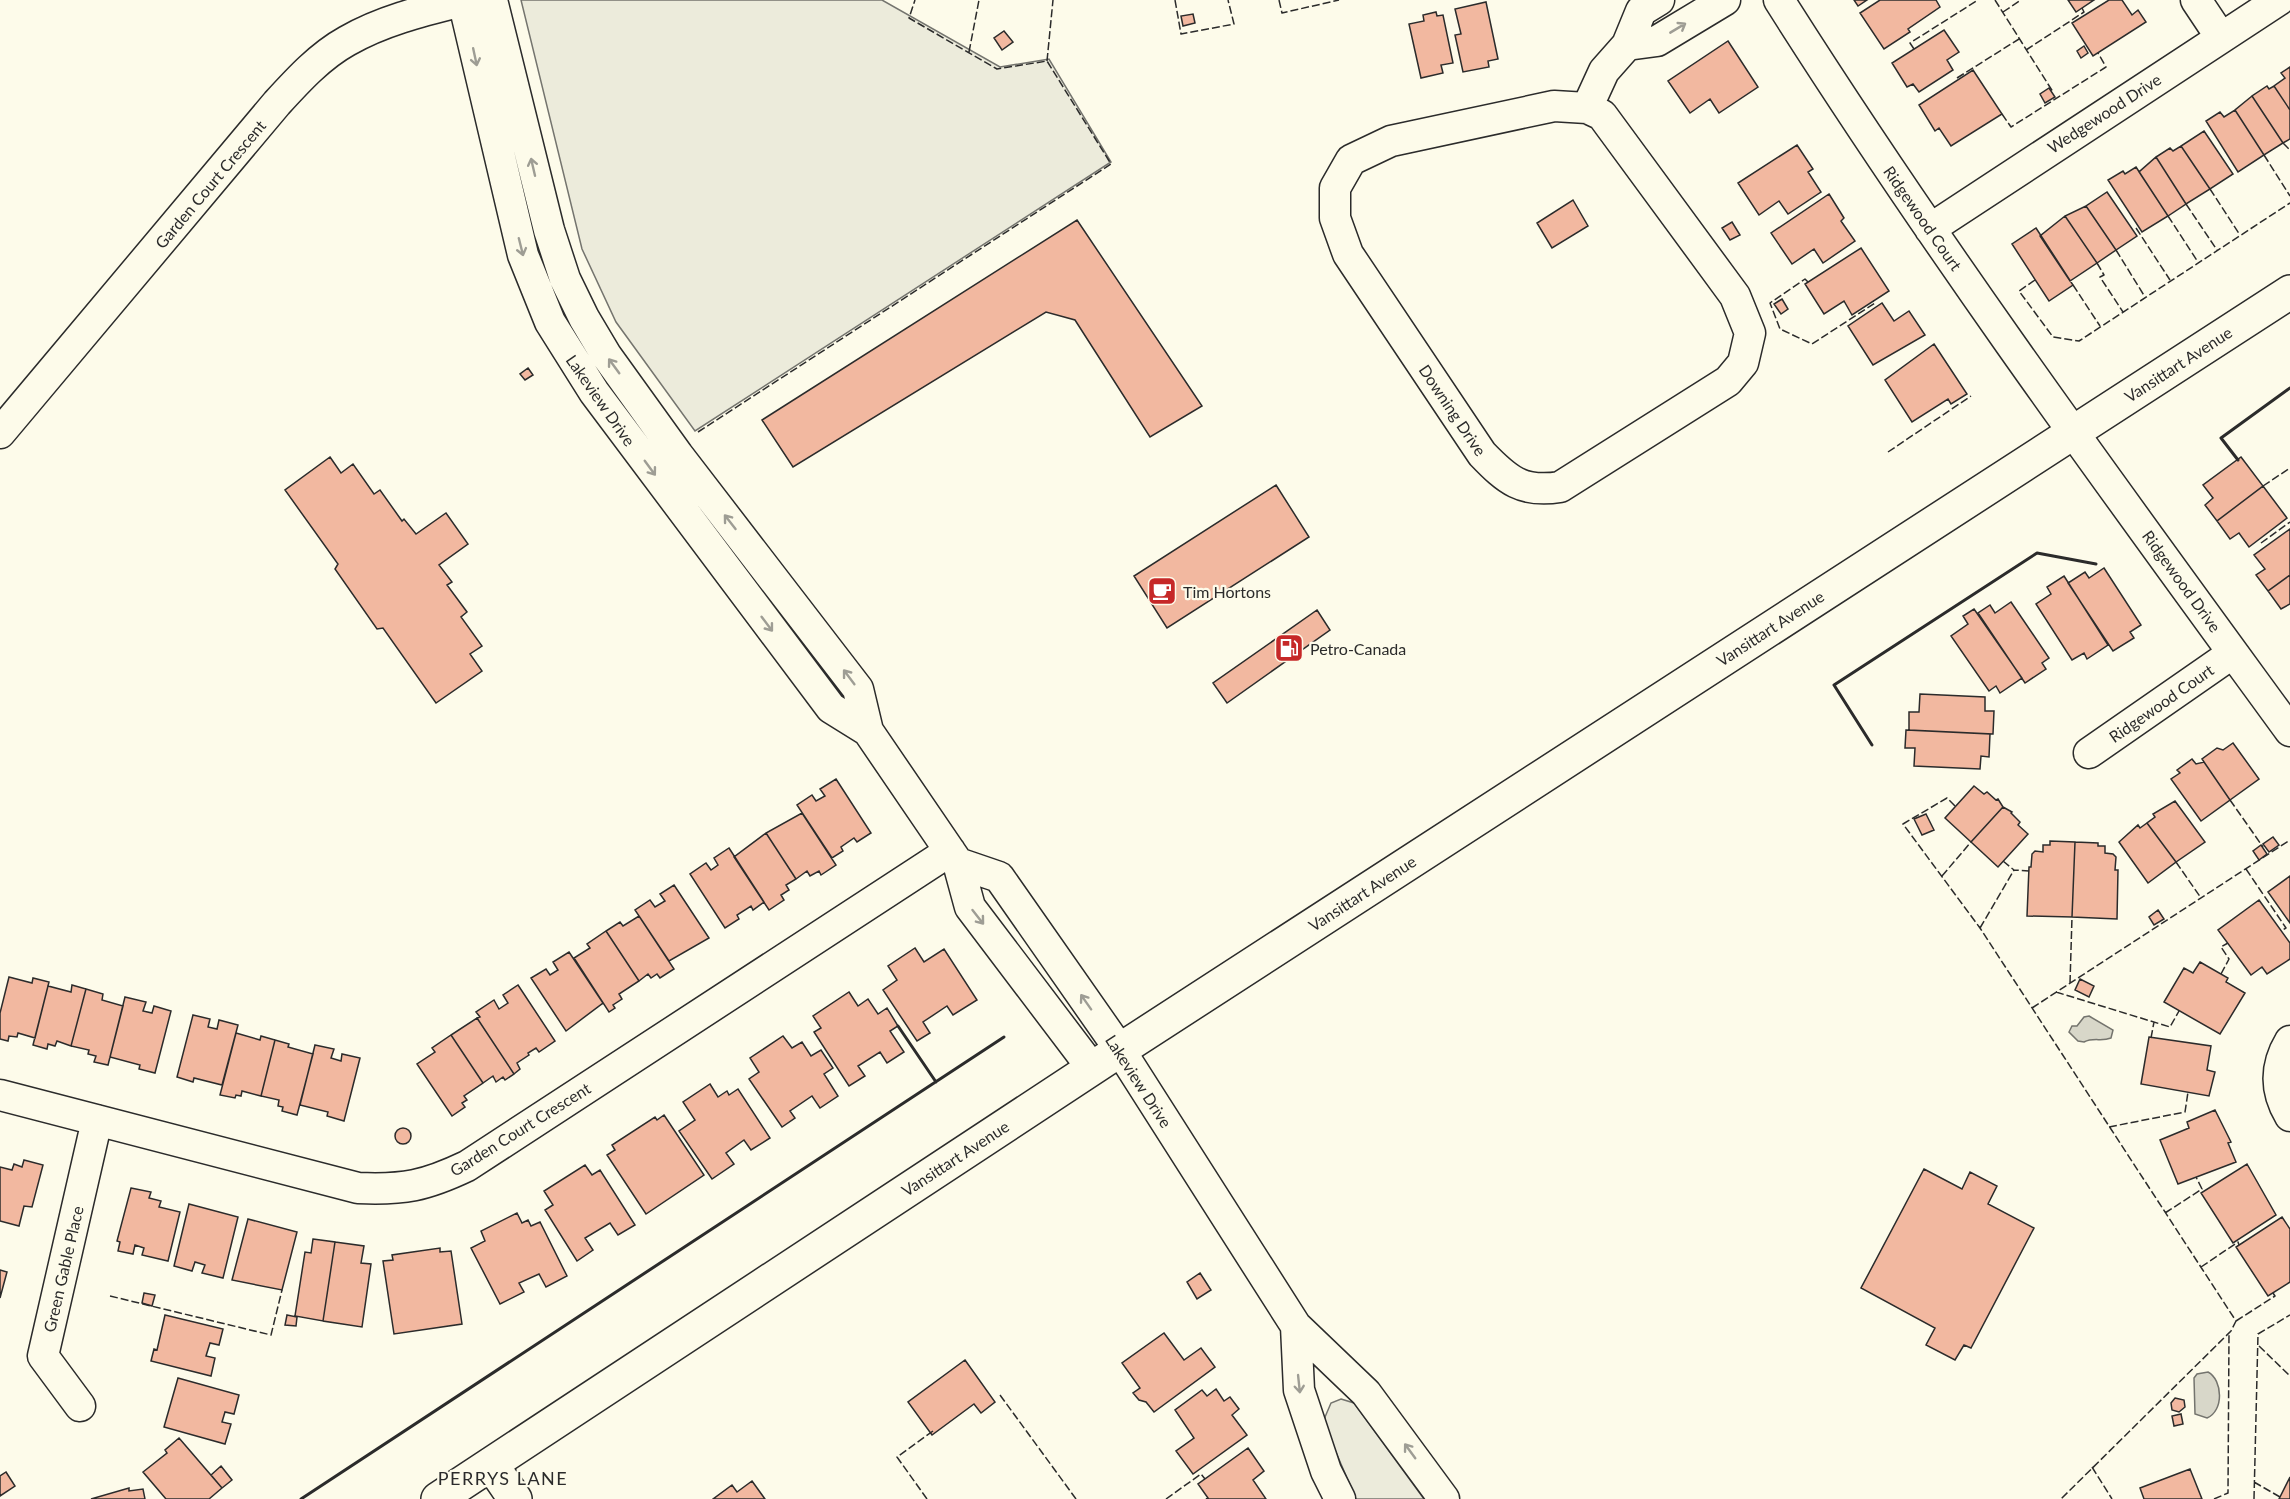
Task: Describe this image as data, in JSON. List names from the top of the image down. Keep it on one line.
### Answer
{"streets":{"main road":["Vansittart Avenue"],"street":["Wedgewood Drive","Garden Court Crescent","Ridgewood Court","Lakeview Drive","Downing Drive","Ridgewood Drive","Green Gable Place"]},"crossings":[["Wedgewood Drive","Ridgewood Court"],["Garden Court Crescent","Lakeview Drive"],["Garden Court Crescent","Green Gable Place"],["Ridgewood Court","Vansittart Avenue"],["Ridgewood Court","Ridgewood Drive"],["Vansittart Avenue","Lakeview Drive"],["Vansittart Avenue","Ridgewood Drive"]],"districts":["PERRYS LANE"],"places":{"cafe":["Tim Hortons"],"fuel station":["Petro-Canada"]}}
